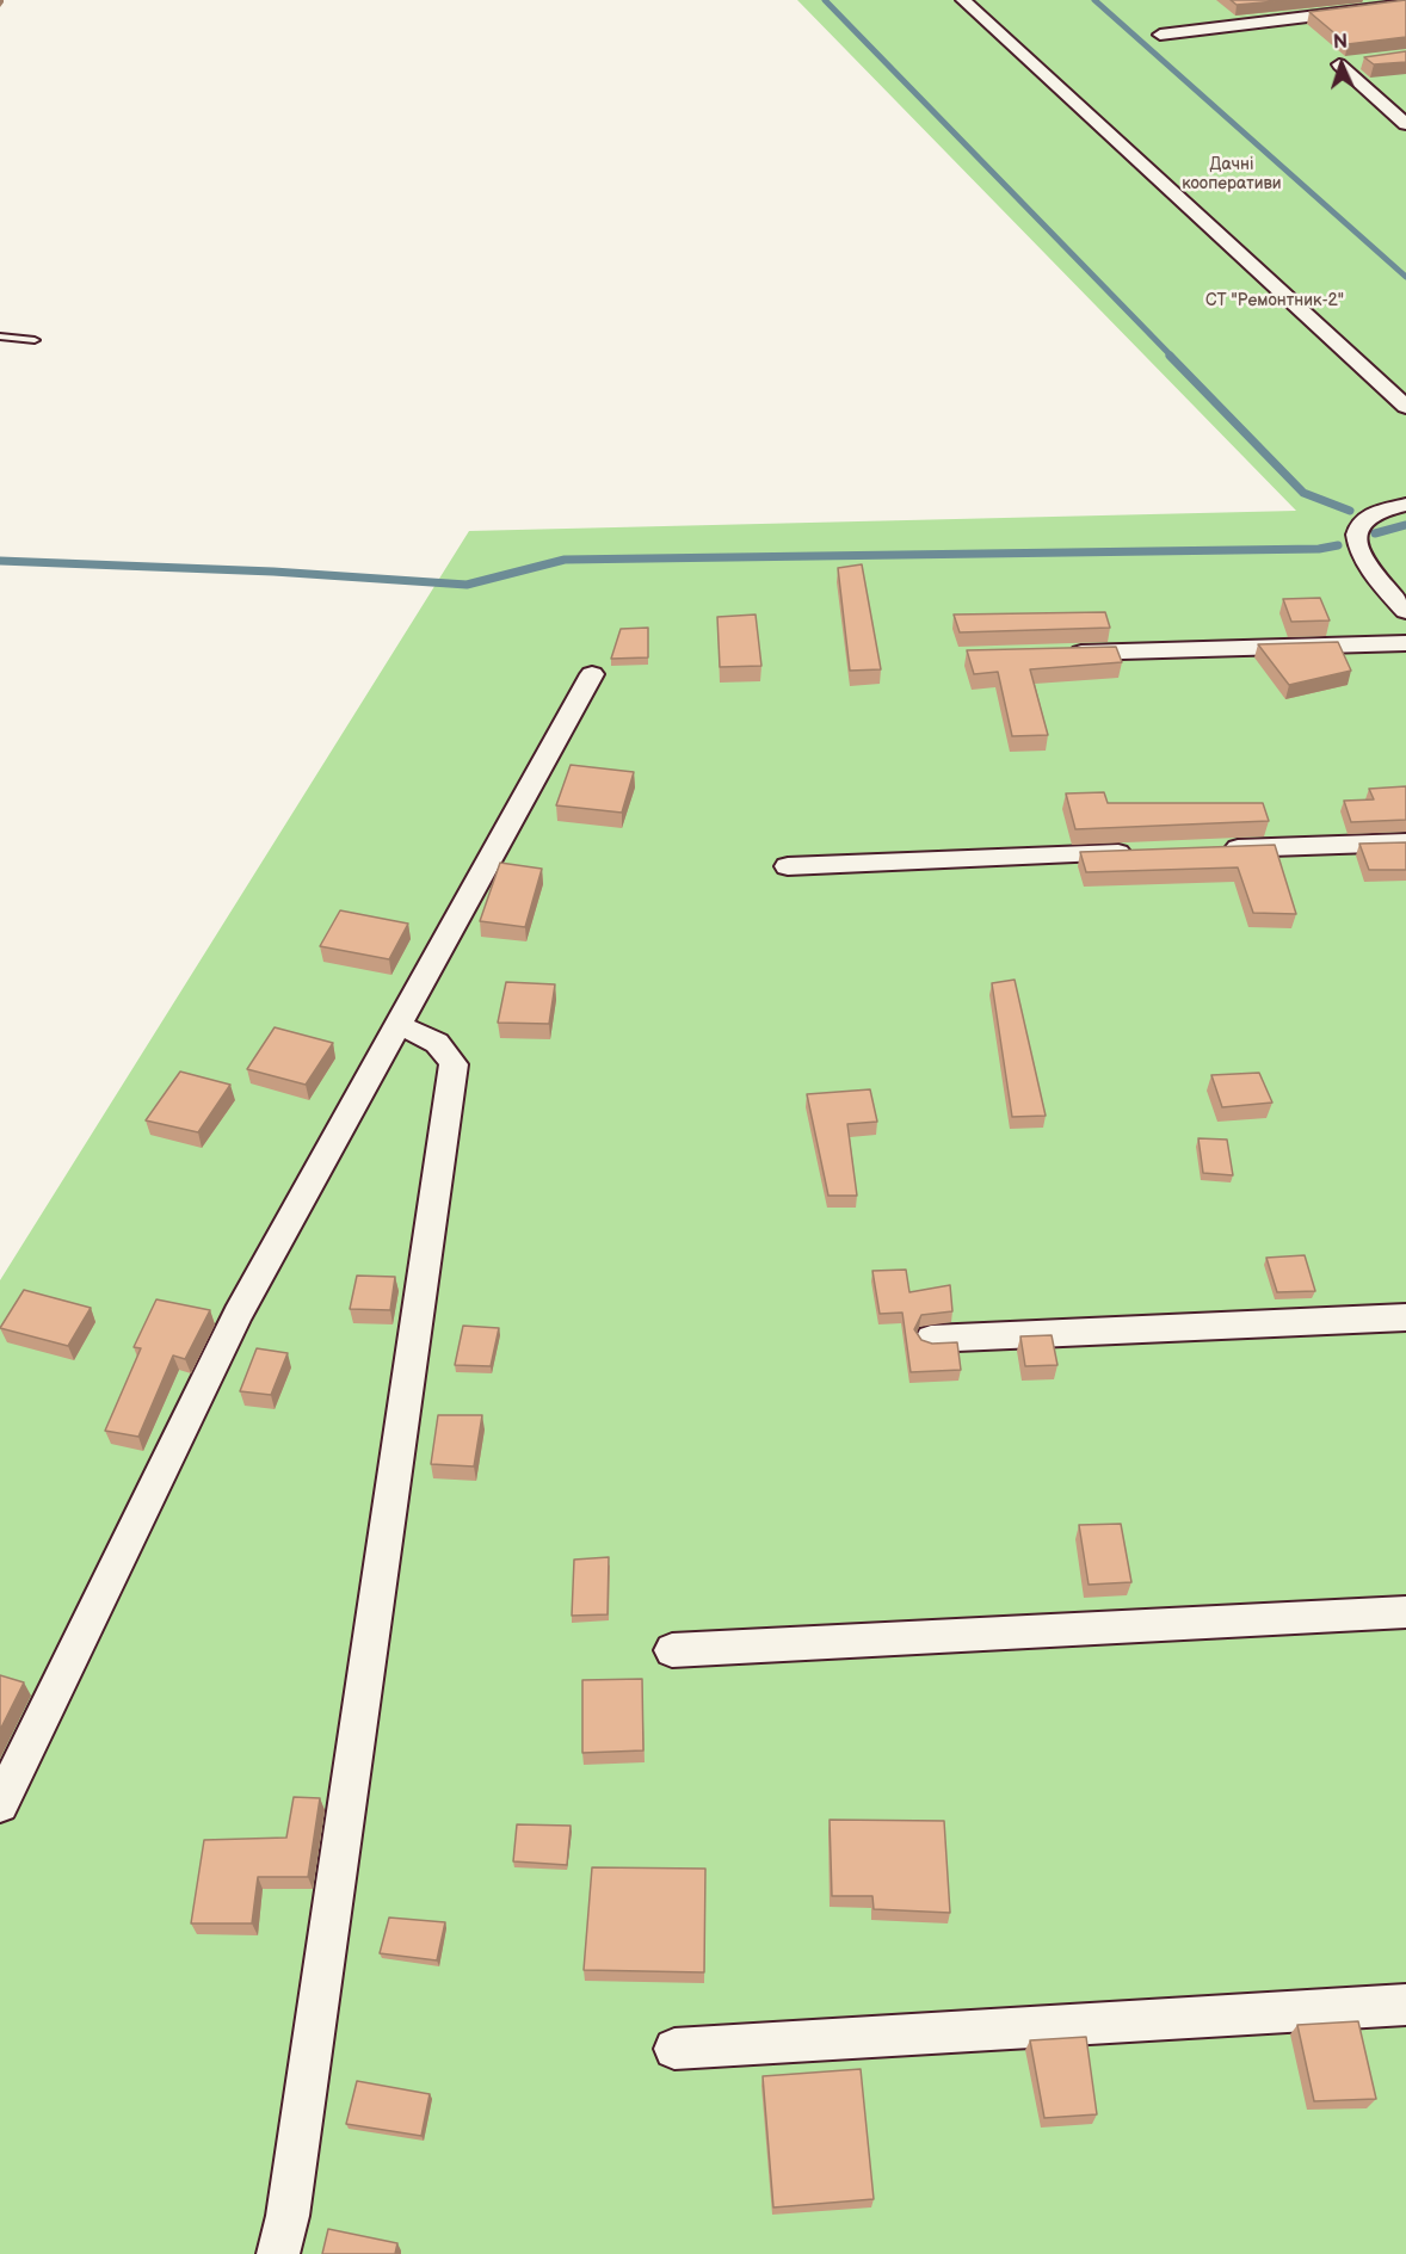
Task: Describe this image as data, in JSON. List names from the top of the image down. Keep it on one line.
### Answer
{"parks":["Дачні кооперативи","СТ \"Ремонтник-2\""],"north":"top"}
